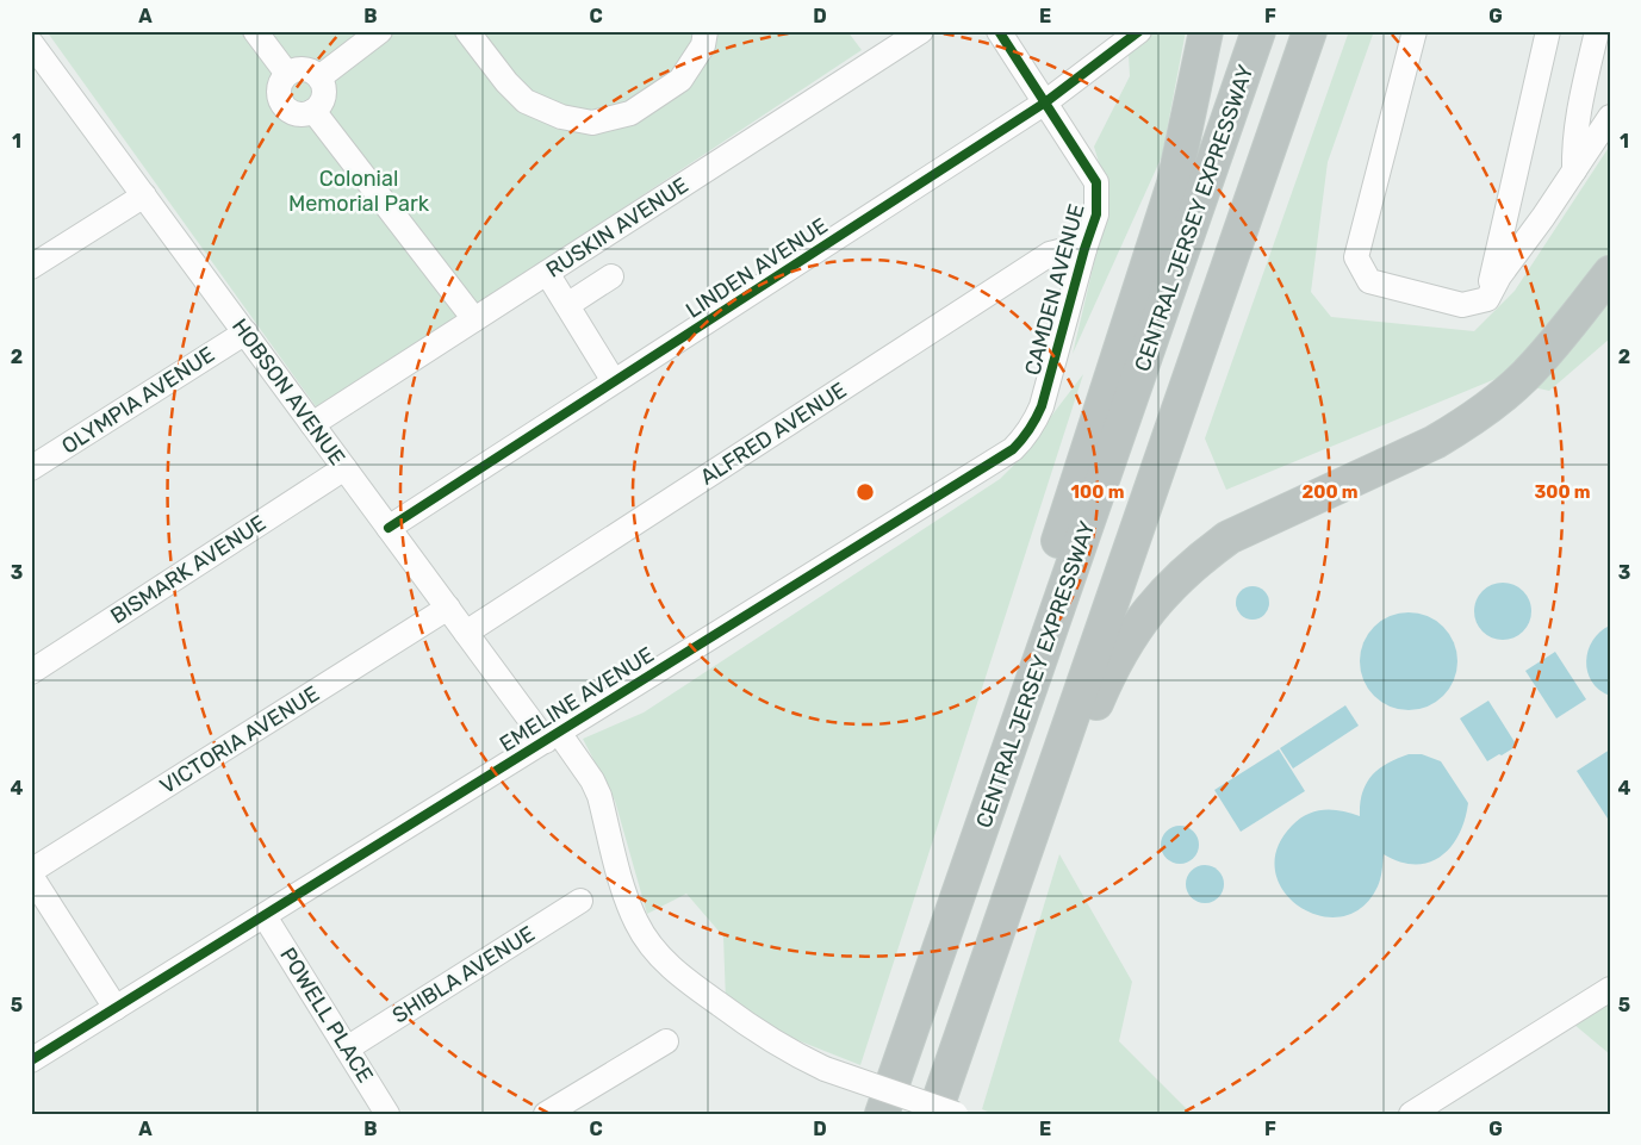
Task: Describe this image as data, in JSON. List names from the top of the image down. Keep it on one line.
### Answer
{"streets":{"highway":["CENTRAL JERSEY EXPRESSWAY"],"street":["RUSKIN AVENUE","LINDEN AVENUE","CAMDEN AVENUE","HOBSON AVENUE","OLYMPIA AVENUE","ALFRED AVENUE","BISMARK AVENUE","EMELINE AVENUE","VICTORIA AVENUE","SHIBLA AVENUE","POWELL PLACE"]},"crossings":[["RUSKIN AVENUE","HOBSON AVENUE"],["LINDEN AVENUE","CAMDEN AVENUE"],["LINDEN AVENUE","HOBSON AVENUE"],["CAMDEN AVENUE","ALFRED AVENUE"],["CAMDEN AVENUE","EMELINE AVENUE"],["HOBSON AVENUE","OLYMPIA AVENUE"],["HOBSON AVENUE","ALFRED AVENUE"],["HOBSON AVENUE","BISMARK AVENUE"],["HOBSON AVENUE","EMELINE AVENUE"],["HOBSON AVENUE","VICTORIA AVENUE"],["EMELINE AVENUE","POWELL PLACE"],["SHIBLA AVENUE","POWELL PLACE"]],"parks":["Colonial Memorial Park"],"grid":{"columns":["A","B","C","D","E","F","G"],"rows":["1","2","3","4","5"]},"rings":["100 m","200 m","300 m"]}
